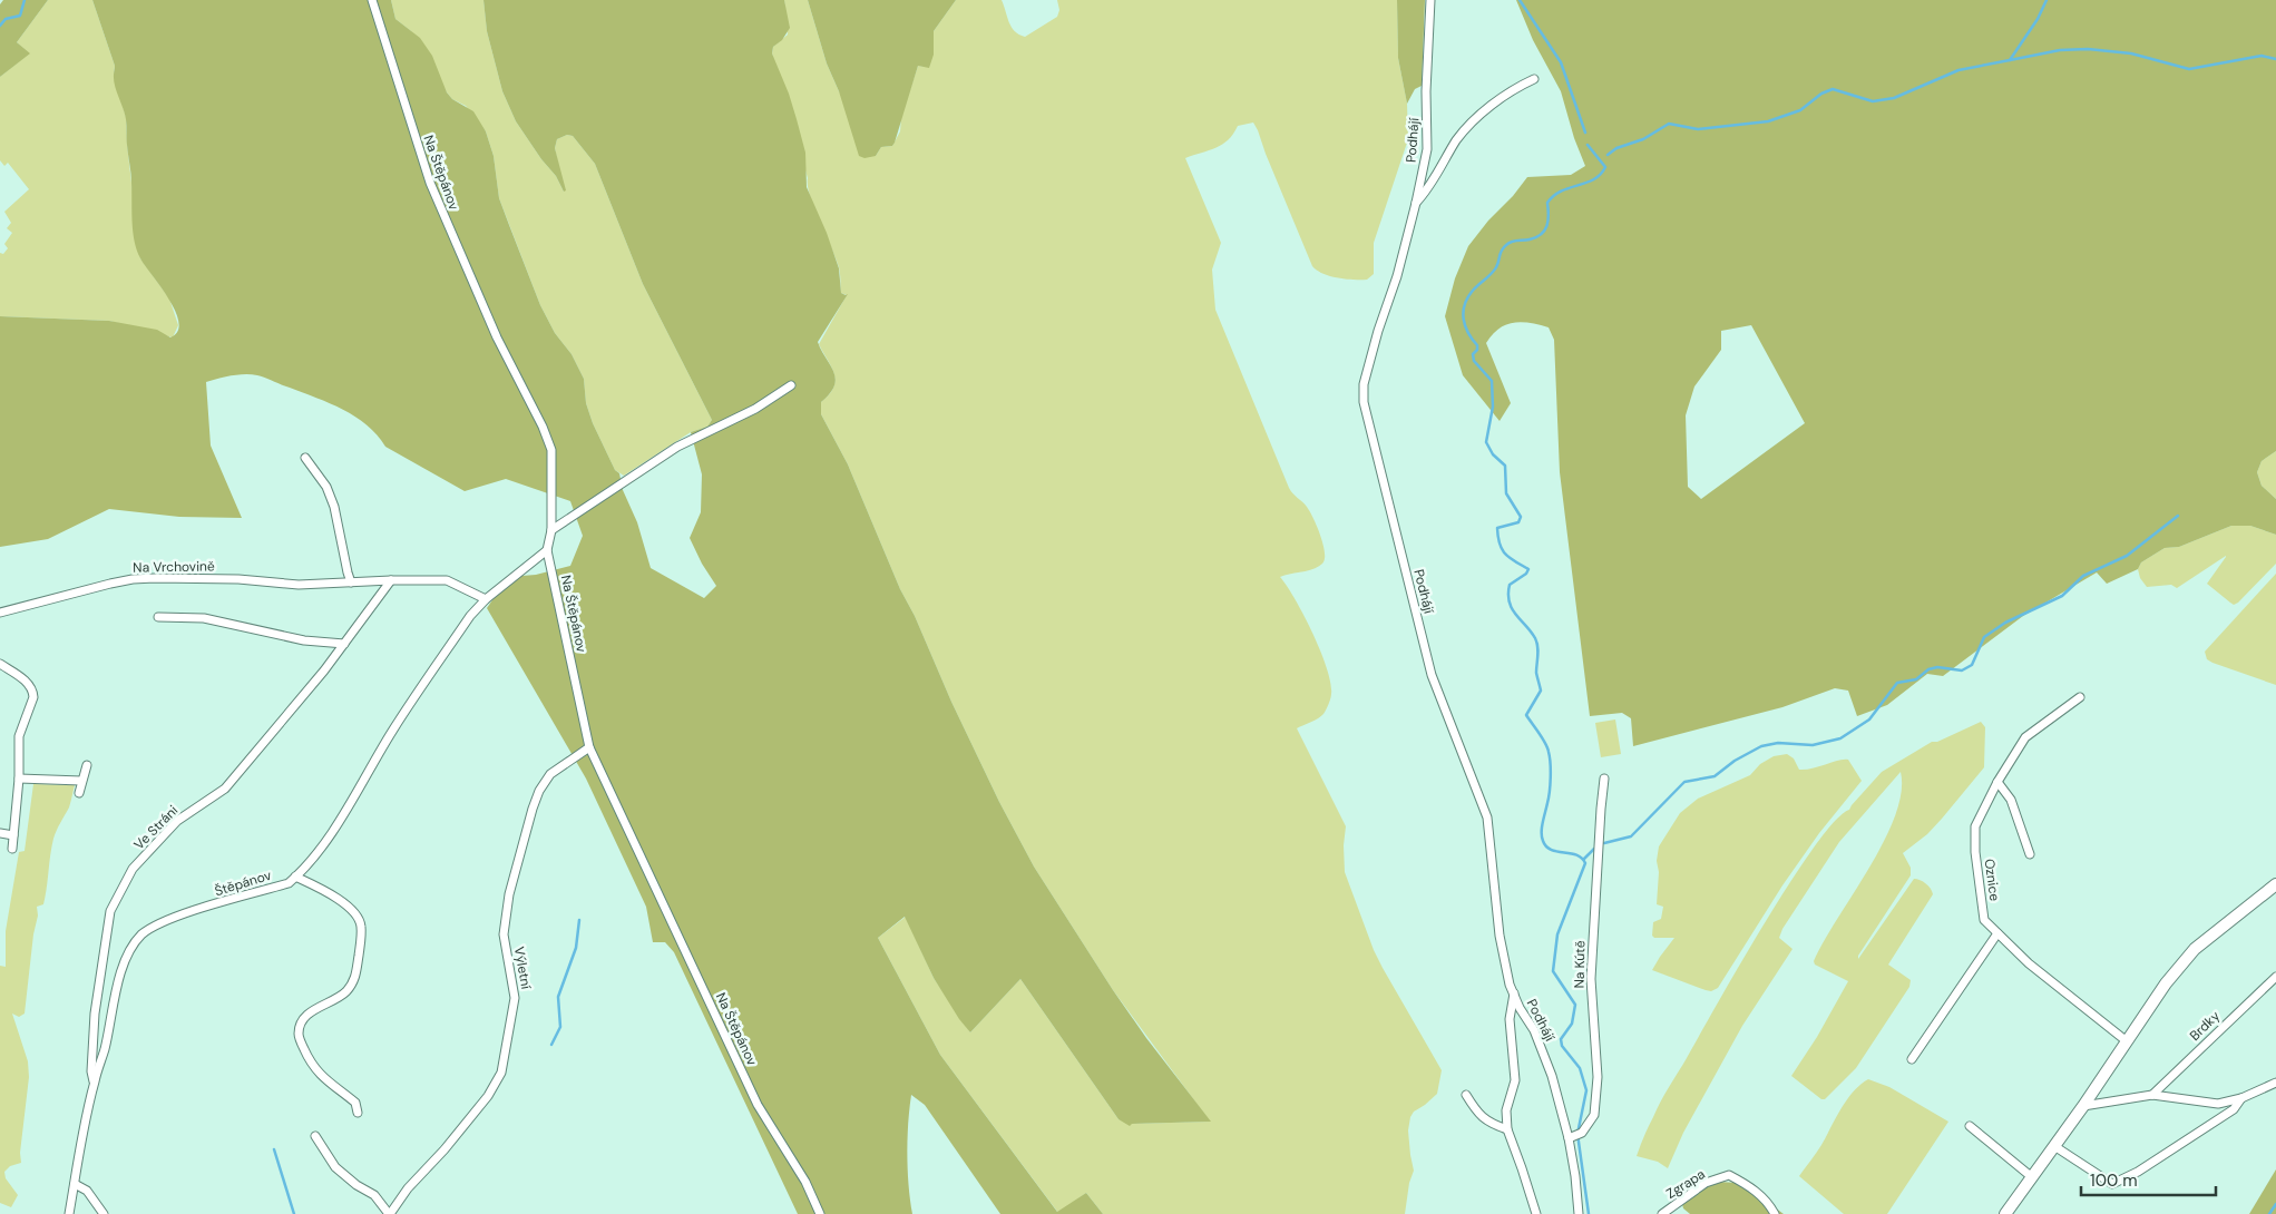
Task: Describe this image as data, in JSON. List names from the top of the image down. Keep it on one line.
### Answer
{"streets":{"street":["Podhájí","Na Štěpánov","Na Vrchovině","Ve Stráni","Oznice","Štěpánov","Na Kútě","Výletní","Brdky","Zgrapa"]},"crossings":[["Podhájí","Na Kútě"],["Na Štěpánov","Štěpánov"],["Na Štěpánov","Výletní"],["Na Vrchovině","Ve Stráni"],["Na Vrchovině","Štěpánov"],["Ve Stráni","Štěpánov"]],"scale_bar":"100 m"}
